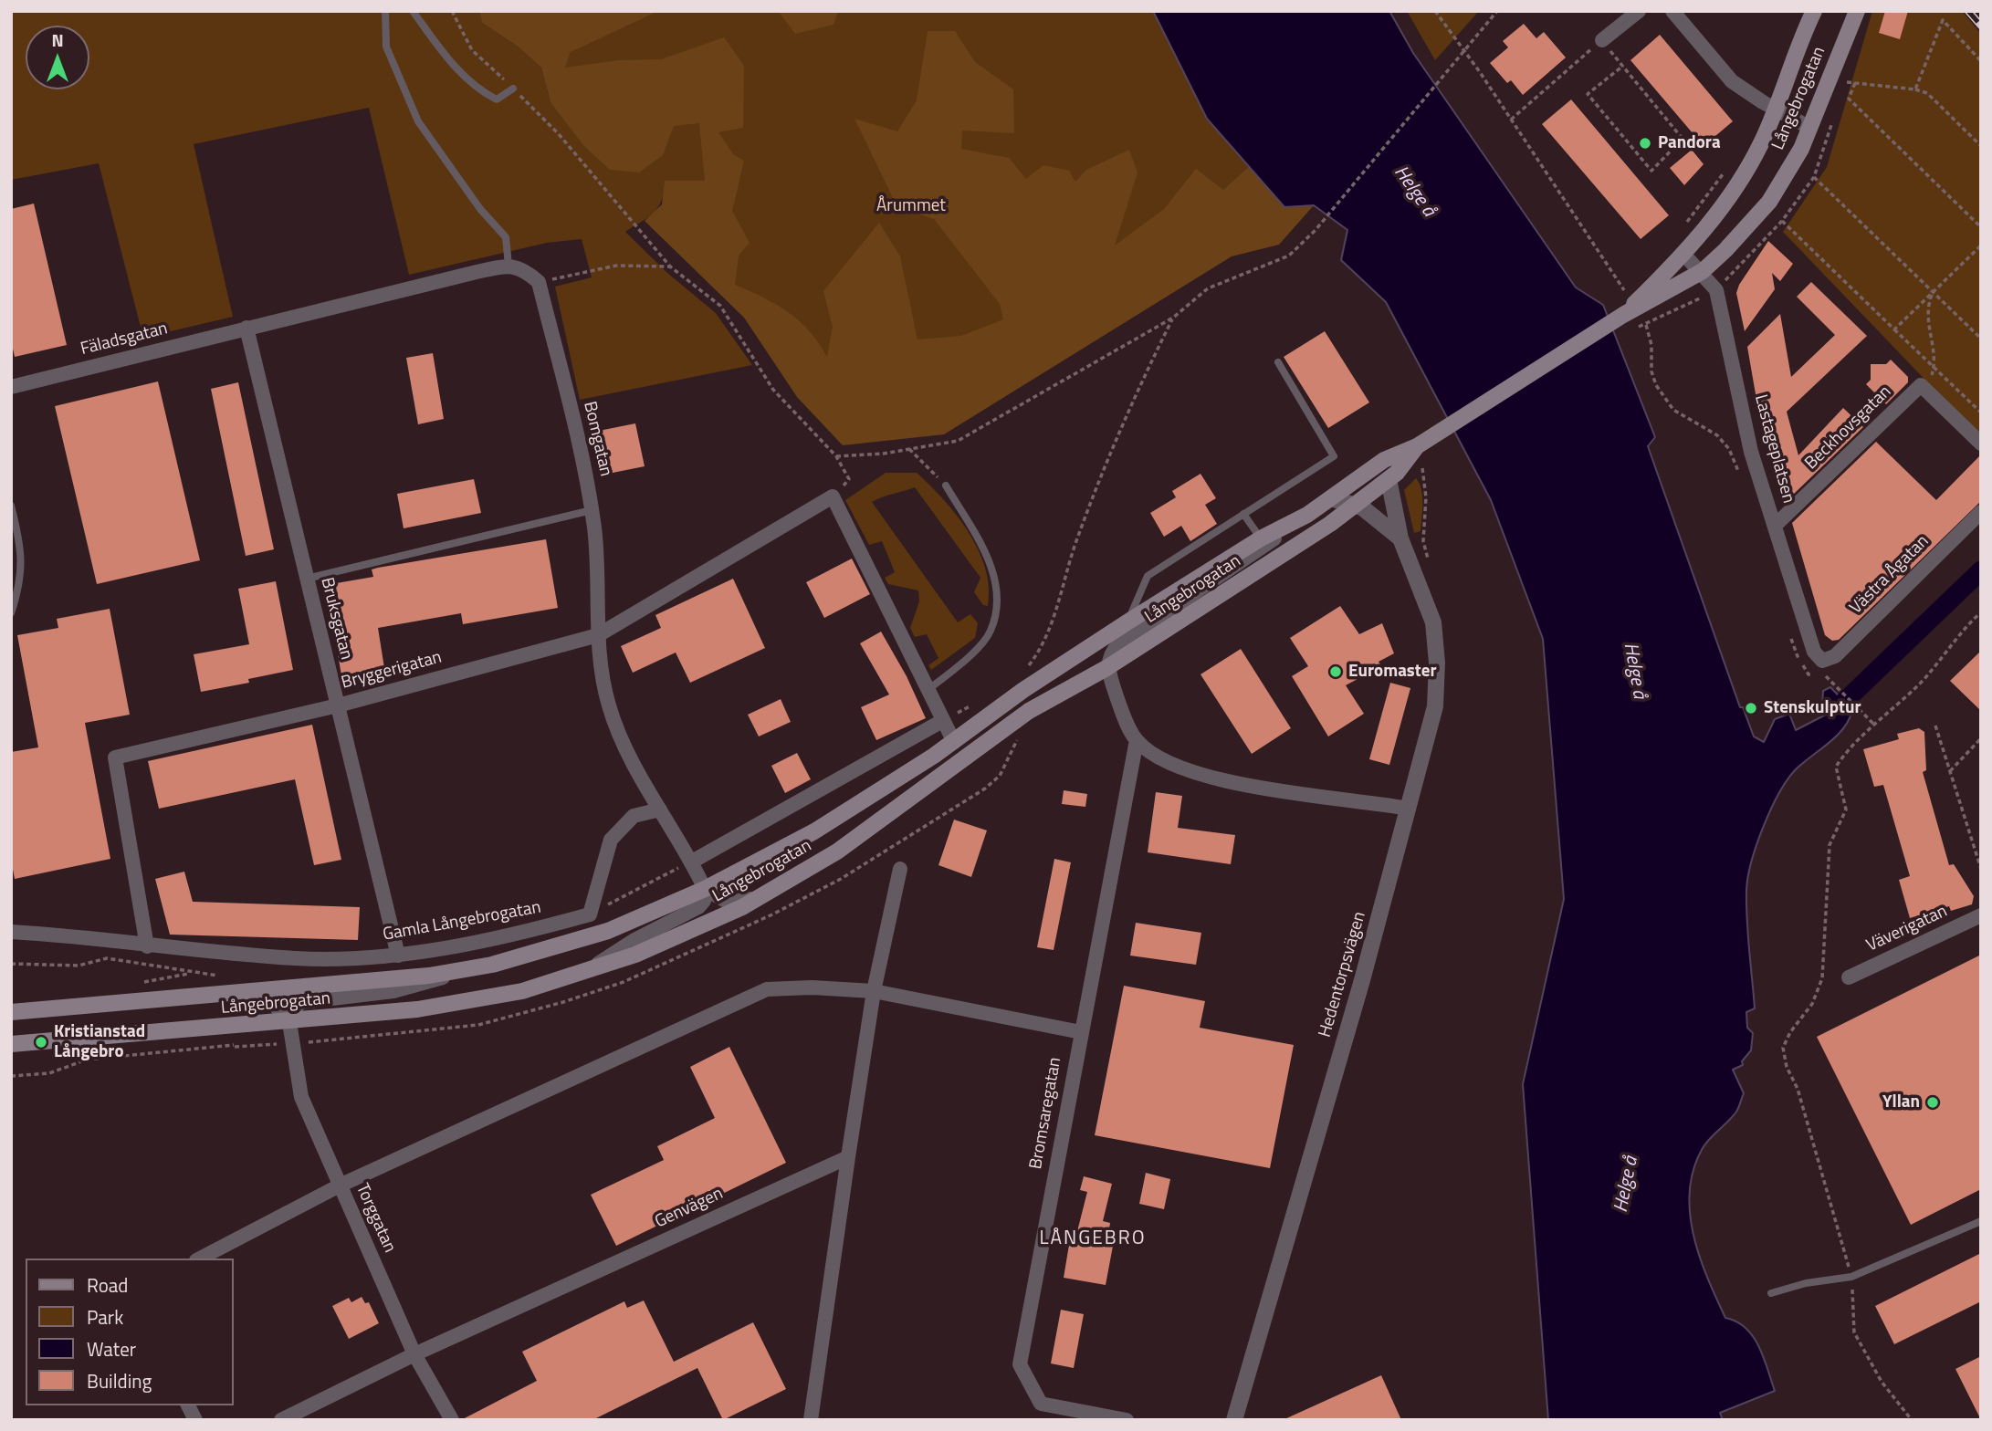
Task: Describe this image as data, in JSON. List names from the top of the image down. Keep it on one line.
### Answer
{"streets":{"main road":["Långebrogatan"],"street":["Fäladsgatan","Beckhovsgatan","Bomgatan","Lastageplatsen","Västra Ågatan","Bruksgatan","Bryggerigatan","Gamla Långebrogatan","Väverigatan","Hedentorpsvägen","Bromsaregatan","Genvägen","Torggatan"]},"crossings":[["Långebrogatan","Bomgatan"],["Långebrogatan","Lastageplatsen"],["Långebrogatan","Hedentorpsvägen"],["Långebrogatan","Torggatan"],["Fäladsgatan","Bruksgatan"],["Beckhovsgatan","Lastageplatsen"],["Bomgatan","Bryggerigatan"],["Lastageplatsen","Västra Ågatan"],["Bruksgatan","Bryggerigatan"],["Bruksgatan","Gamla Långebrogatan"],["Bryggerigatan","Gamla Långebrogatan"],["Genvägen","Torggatan"]],"districts":["LÅNGEBRO"],"water":["Helge å"],"parks":["Årummet"],"places":["Pandora","Euromaster","Stenskulptur","Kristianstad Långebro","Yllan"],"legend":["Road","Park","Water","Building"],"north":"top"}
